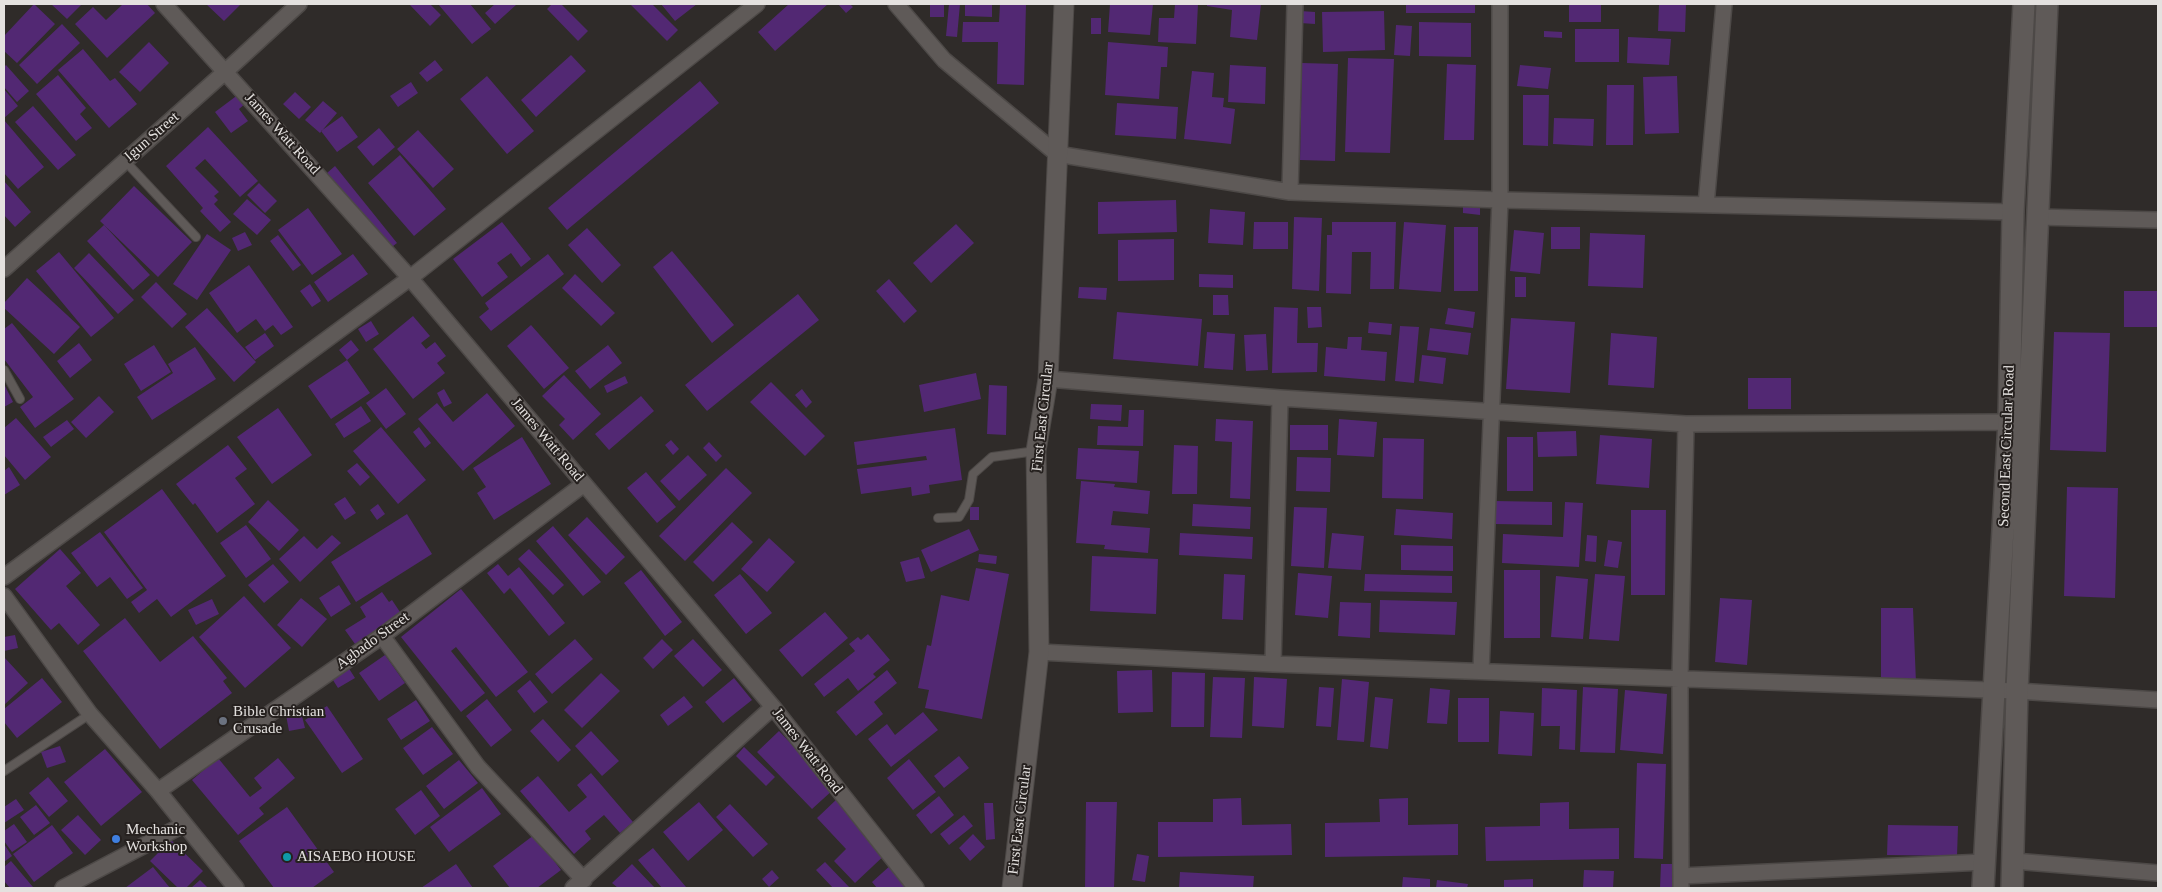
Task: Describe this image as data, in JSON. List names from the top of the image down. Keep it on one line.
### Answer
{"streets":{"main road":["Second East Circular Road"],"street":["James Watt Road","Igun Street","First East Circular","Agbado Street"]},"crossings":[["James Watt Road","Igun Street"],["James Watt Road","Agbado Street"]],"places":["Bible Christian Crusade","Mechanic Workshop","AISAEBO HOUSE"]}
